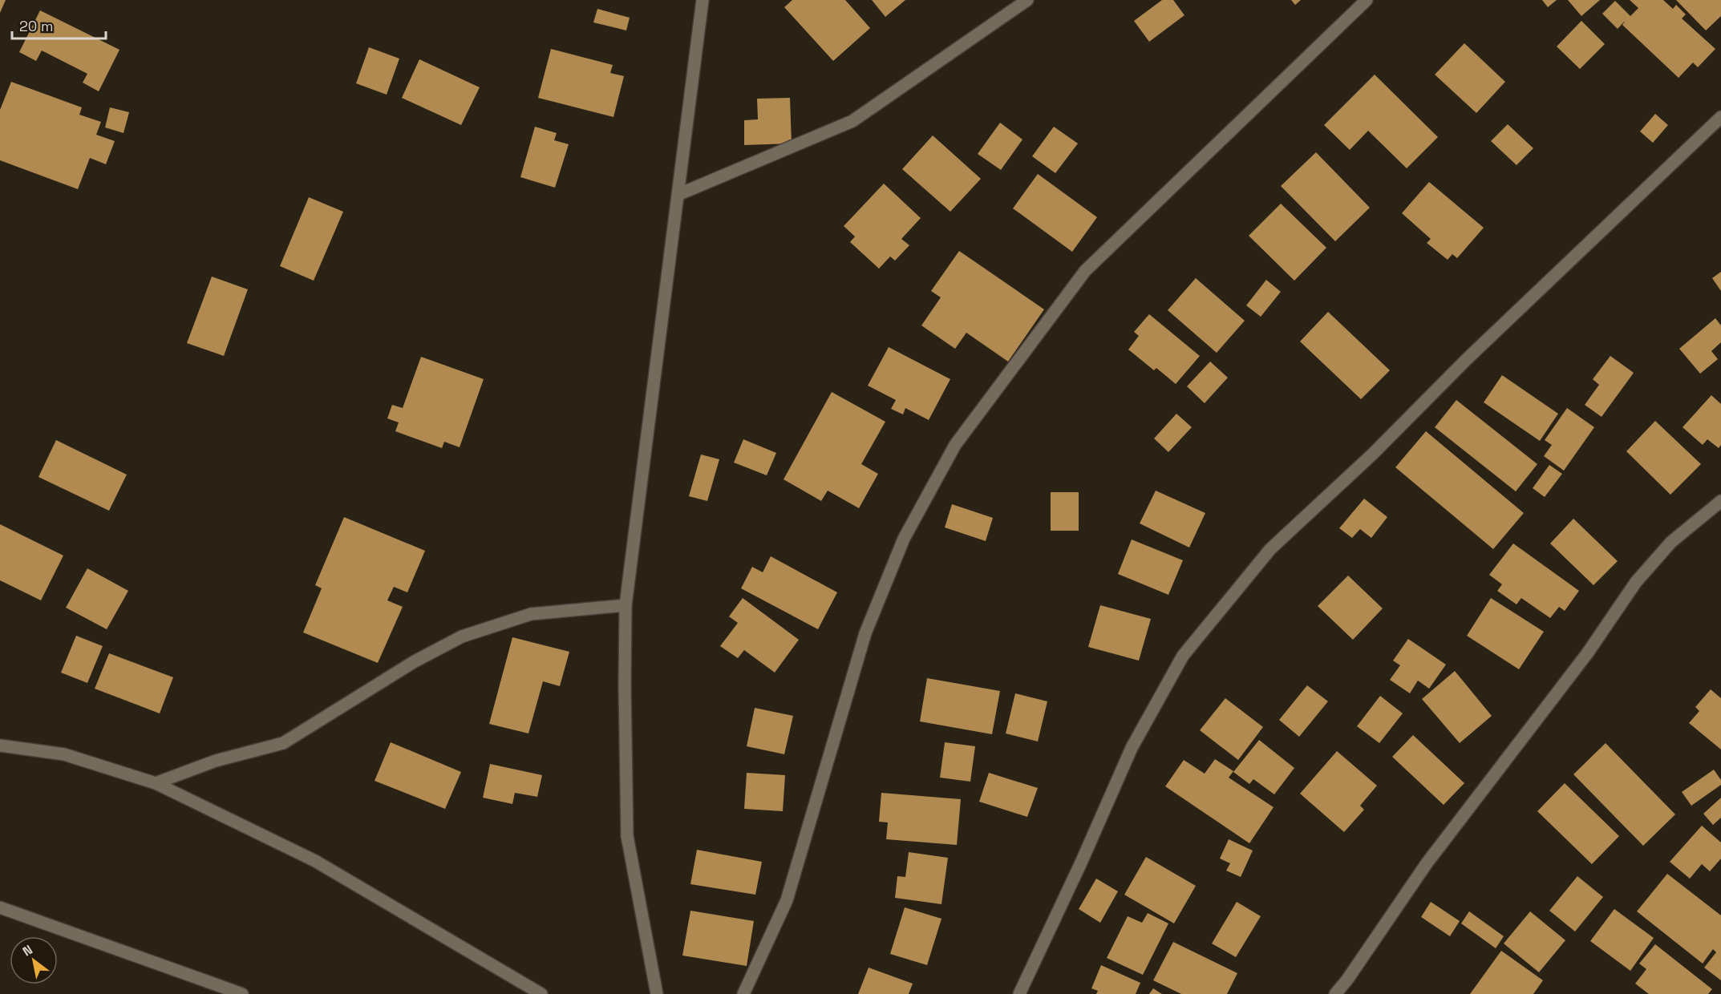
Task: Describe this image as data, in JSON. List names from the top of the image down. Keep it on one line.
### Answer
{"scale_bar":"20 m","north":"top left"}
